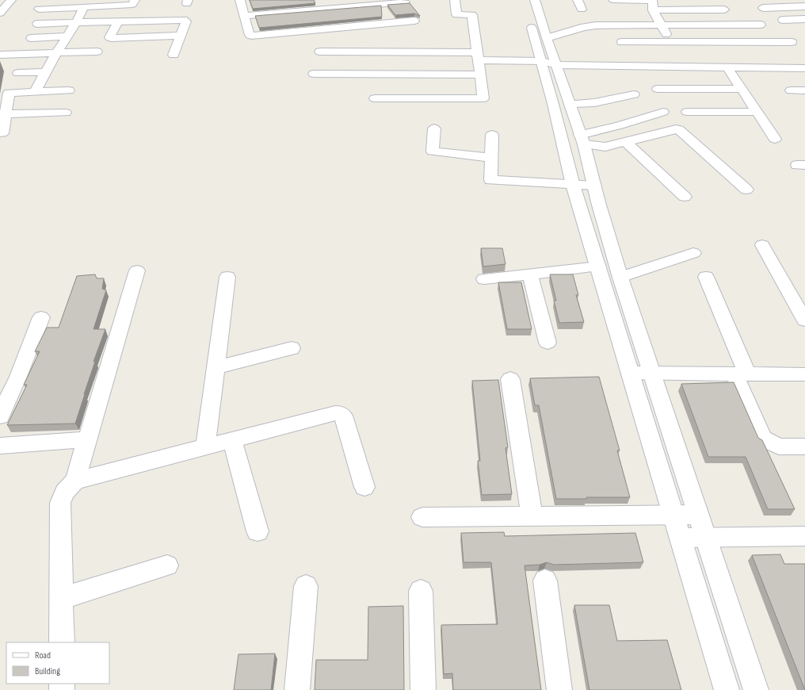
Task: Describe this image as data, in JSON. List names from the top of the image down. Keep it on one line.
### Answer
{"legend":["Road","Building"]}
